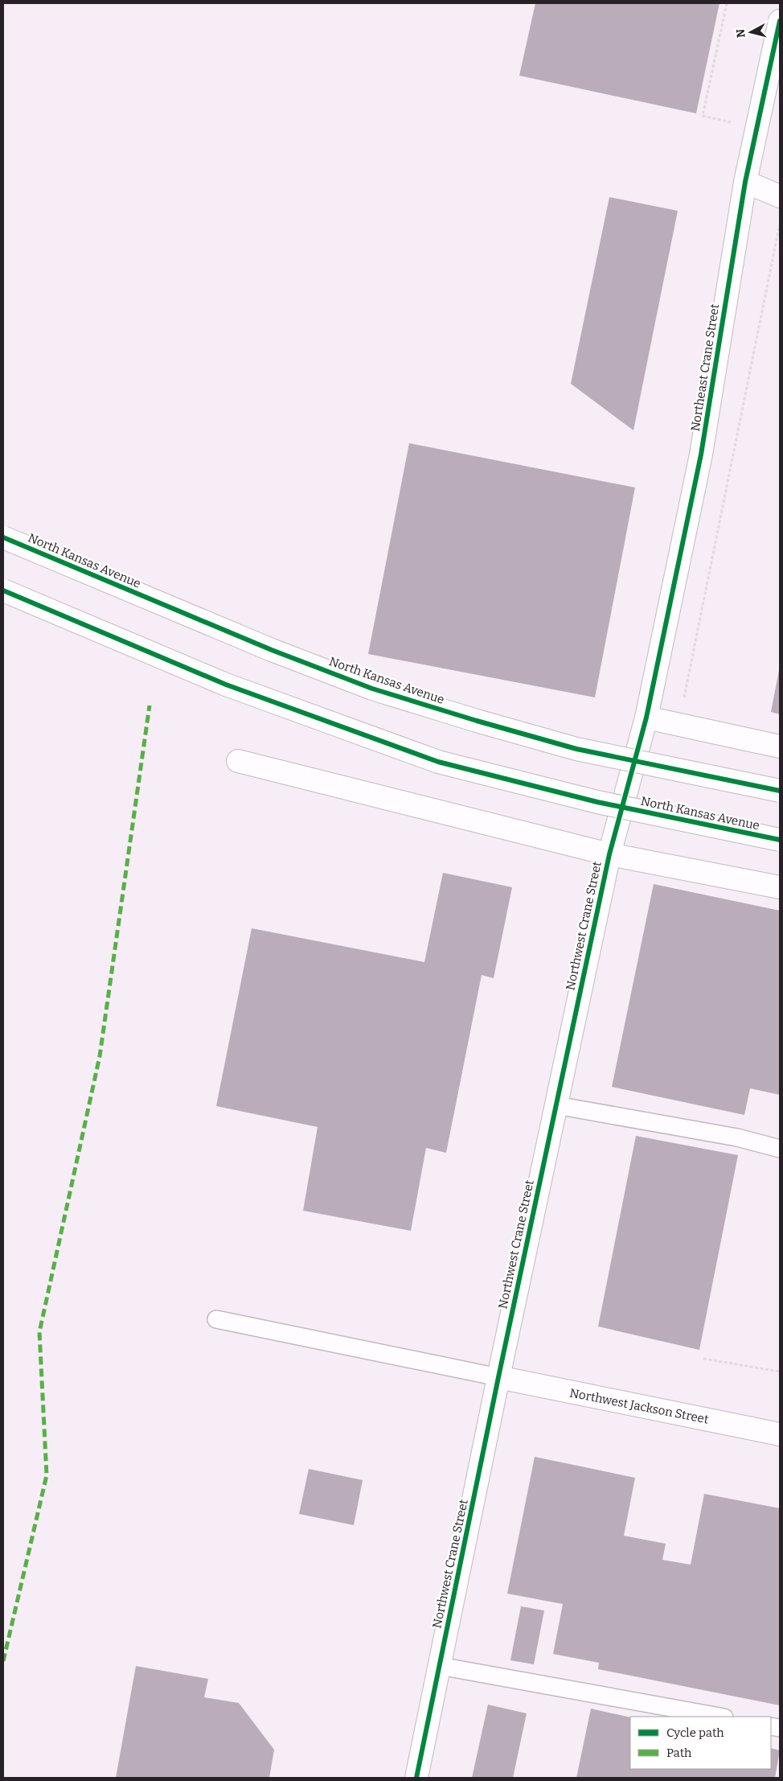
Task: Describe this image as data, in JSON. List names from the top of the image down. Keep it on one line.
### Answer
{"streets":{"street":["Northeast Crane Street","North Kansas Avenue","Northwest Crane Street","Northwest Jackson Street"]},"crossings":[["Northeast Crane Street","Northwest Crane Street"],["Northwest Crane Street","Northwest Jackson Street"]],"legend":["Cycle path","Path"],"north":"left"}
